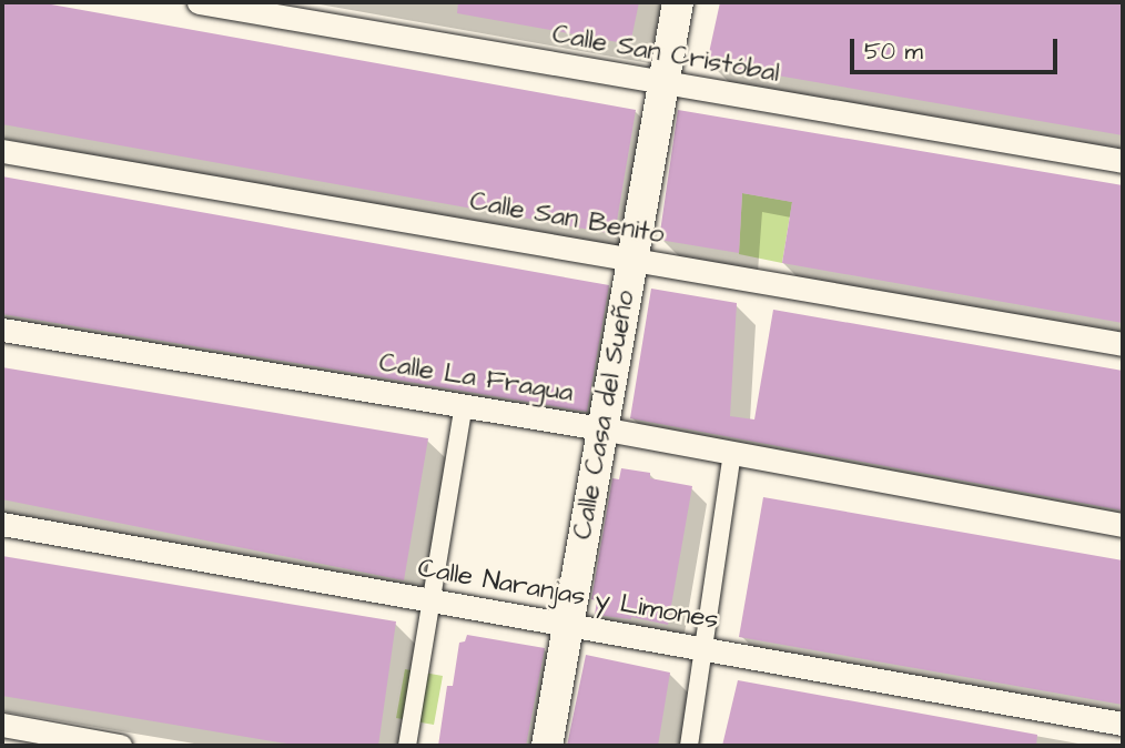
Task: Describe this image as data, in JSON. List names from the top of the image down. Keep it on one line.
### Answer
{"streets":{"street":["Calle San Cristóbal","Calle San Benito","Calle La Fragua","Calle Casa del Sueño","Calle Naranjas y Limones"]},"crossings":[["Calle San Cristóbal","Calle Casa del Sueño"],["Calle San Benito","Calle Casa del Sueño"],["Calle La Fragua","Calle Casa del Sueño"],["Calle Casa del Sueño","Calle Naranjas y Limones"]],"scale_bar":"50 m"}
